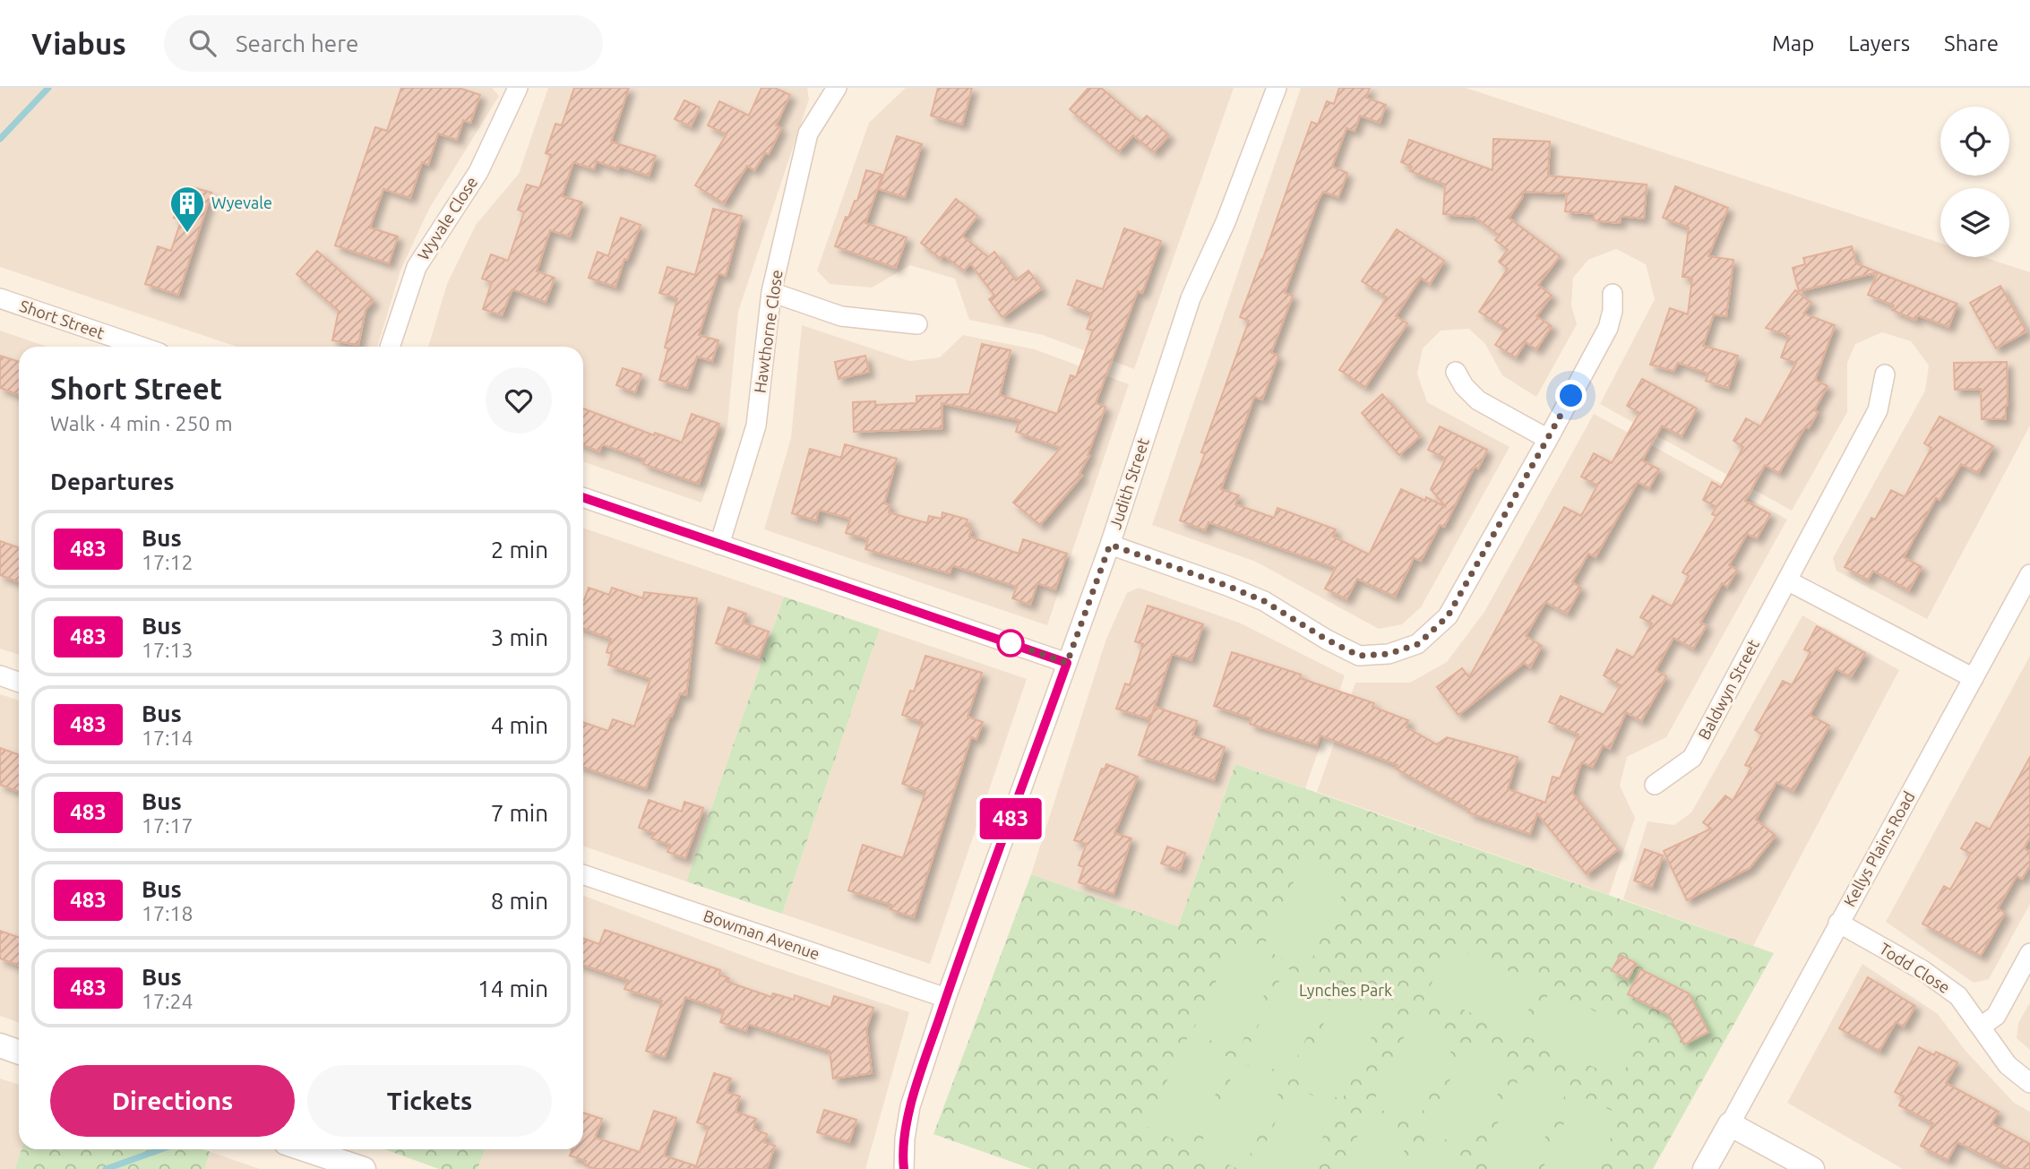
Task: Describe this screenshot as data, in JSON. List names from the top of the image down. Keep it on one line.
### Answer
{"streets":{"street":["Wyvale Close","Short Street","Hawthorne Close","Judith Street","Baldwyn Street","Kellys Plains Road","Bowman Avenue","Todd Close"]},"crossings":[["Judith Street","Bowman Avenue"],["Kellys Plains Road","Todd Close"]],"parks":["Lynches Park"],"places":{"building":["Wyevale"]},"lines":["bus line 483"],"page":{"header":"Viabus","search":"Search here","nav":["Map","Layers","Share"],"on_map":"483","heading":[["Short Street","Walk · 4 min · 250 m"],"Departures"],"list":[{"mark":"483","name":"Bus","note":"17:12","value":"2 min"},{"mark":"483","name":"Bus","note":"17:13","value":"3 min"},{"mark":"483","name":"Bus","note":"17:14","value":"4 min"},{"mark":"483","name":"Bus","note":"17:17","value":"7 min"},{"mark":"483","name":"Bus","note":"17:18","value":"8 min"},{"mark":"483","name":"Bus","note":"17:24","value":"14 min"}],"buttons":["Directions","Tickets"]}}
